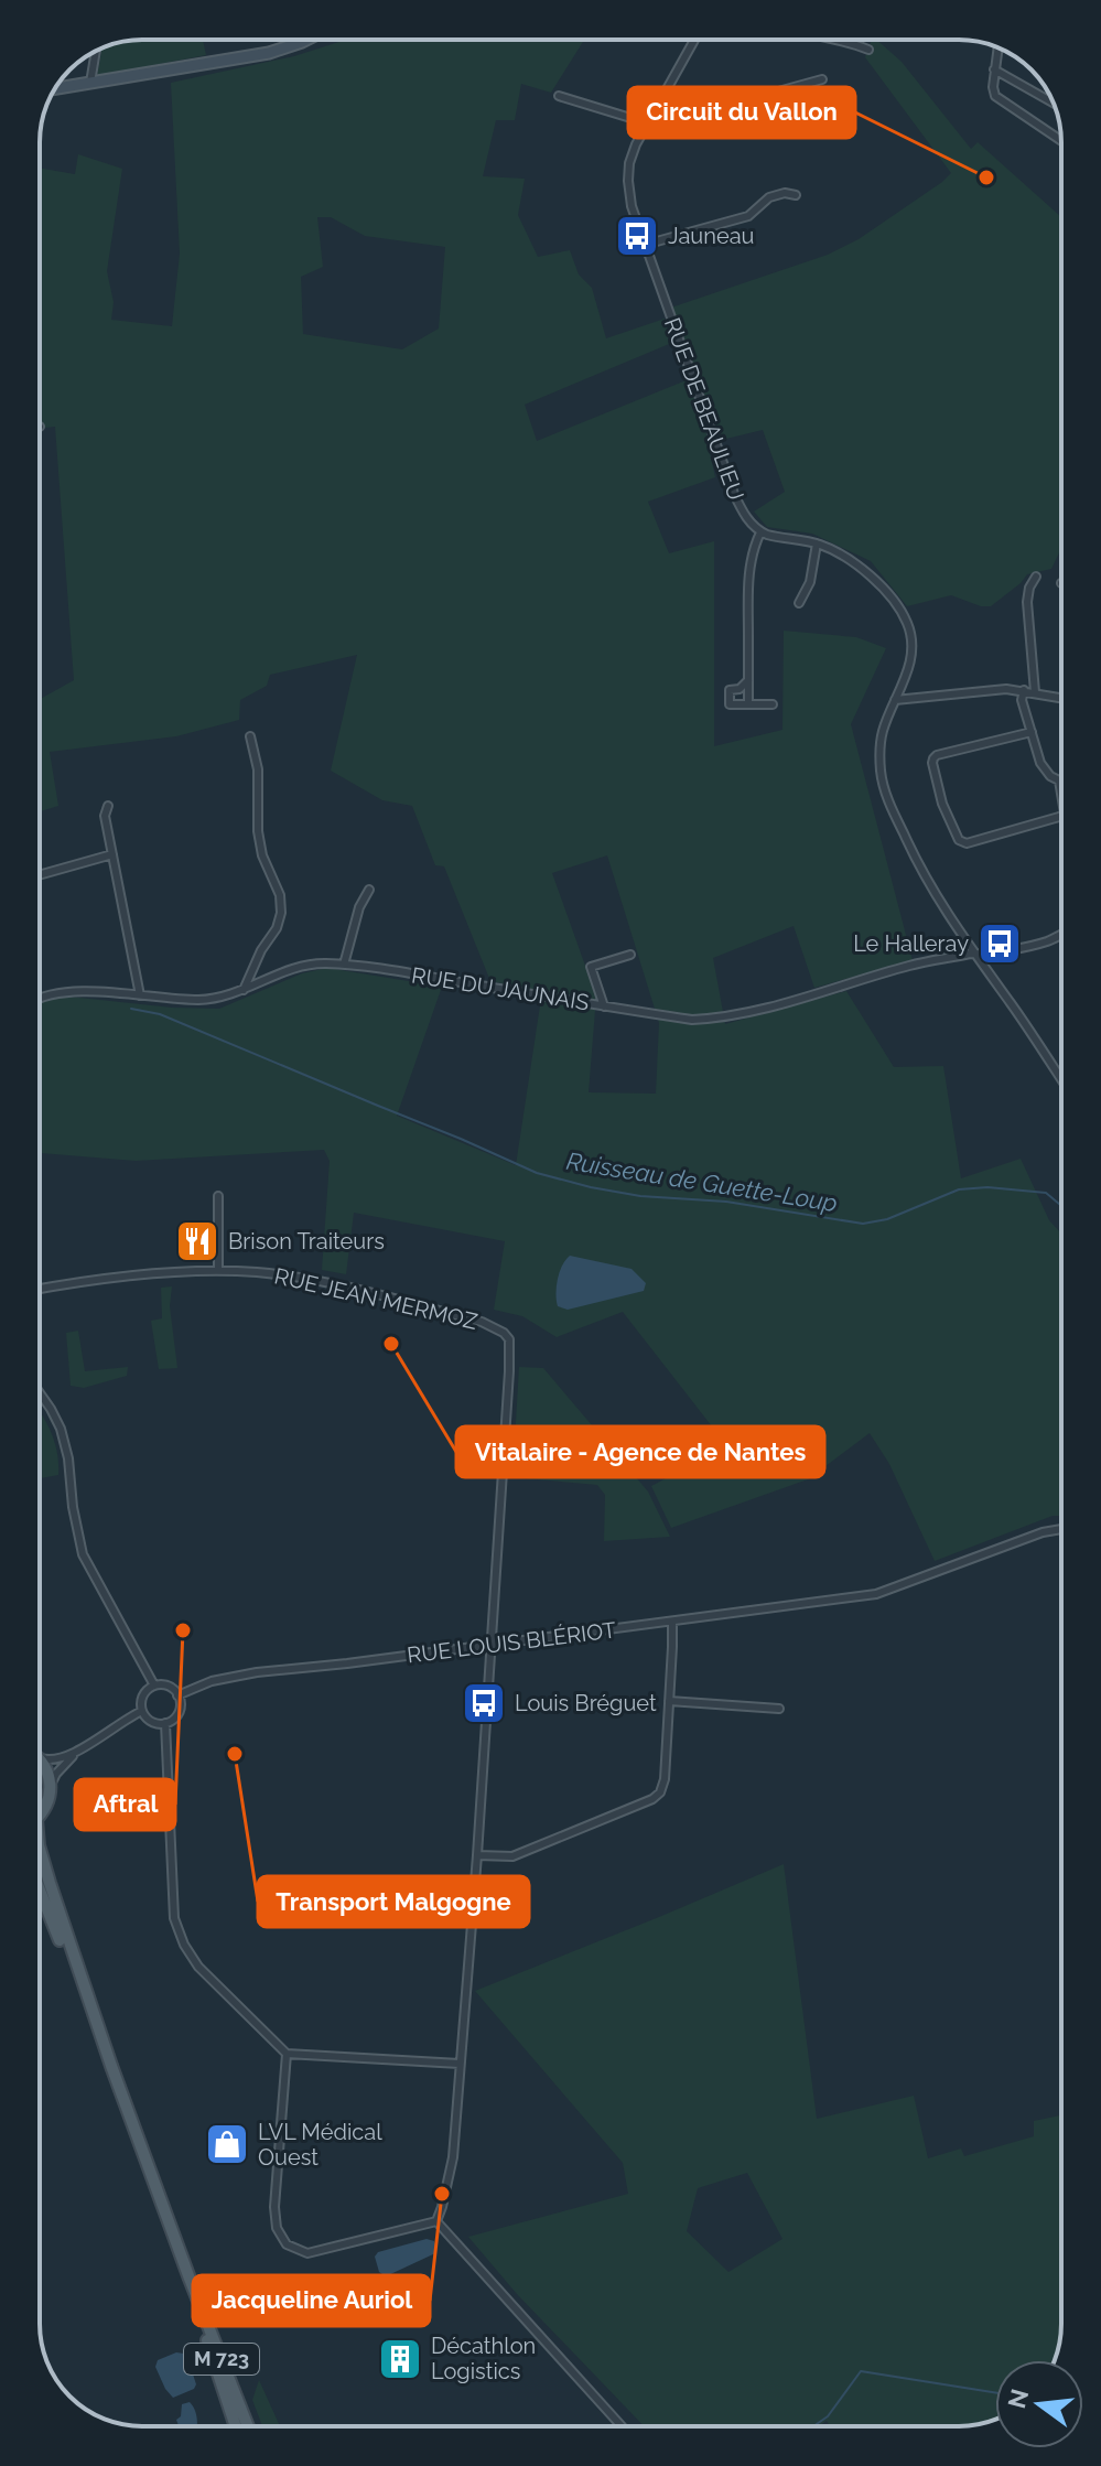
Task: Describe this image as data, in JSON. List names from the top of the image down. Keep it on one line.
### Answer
{"streets":{"main road":["M 723"],"street":["RUE DE BEAULIEU","RUE DU JAUNAIS","RUE JEAN MERMOZ","RUE LOUIS BLÉRIOT"]},"crossings":[["RUE JEAN MERMOZ","RUE LOUIS BLÉRIOT"]],"water":["Ruisseau de Guette-Loup"],"places":{"other":["Circuit du Vallon","Vitalaire - Agence de Nantes","Aftral","Transport Malgogne","Jacqueline Auriol"],"bus stop":["Jauneau","Le Halleray","Louis Bréguet"],"restaurant":["Brison Traiteurs"],"shop":["LVL Médical Ouest"],"building":["Décathlon Logistics"]},"north":"left"}
